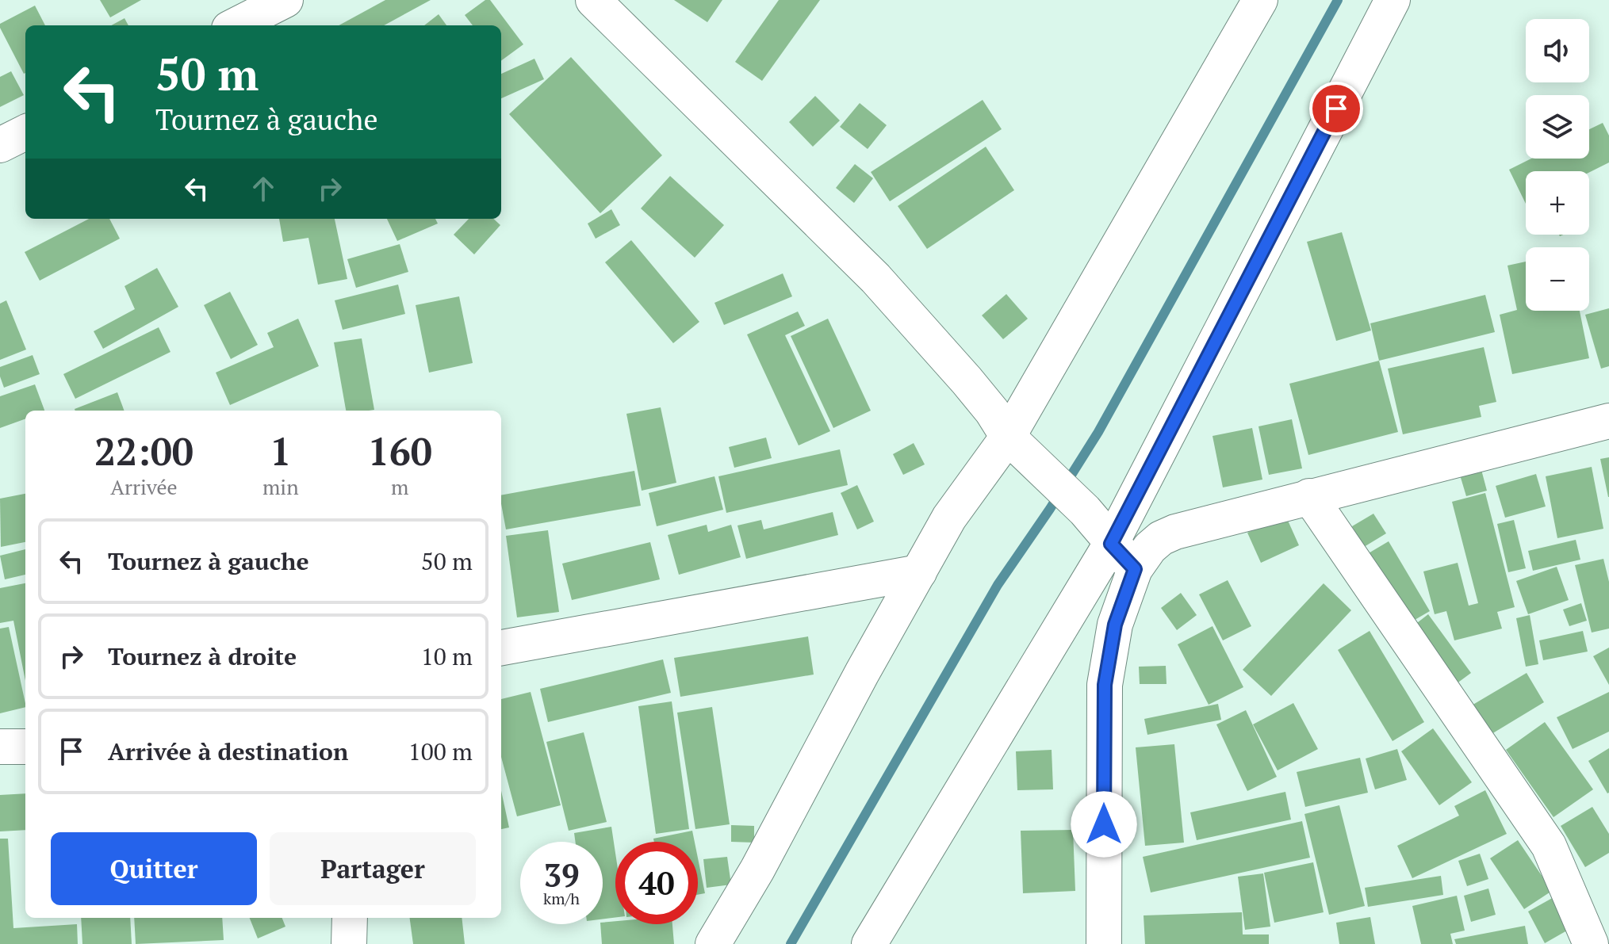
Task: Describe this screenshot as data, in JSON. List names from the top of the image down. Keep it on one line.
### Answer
{"page":{"map_buttons":["+","−"],"turn":["50 m","Tournez à gauche"],"eta":["22:00","Arrivée","1","min","160","m"],"list":[{"name":"Tournez à gauche","value":"50 m"},{"name":"Tournez à droite","value":"10 m"},{"name":"Arrivée à destination","value":"100 m"}],"buttons":["Quitter","Partager"],"speed":"39 km/h","limit":"40"}}
